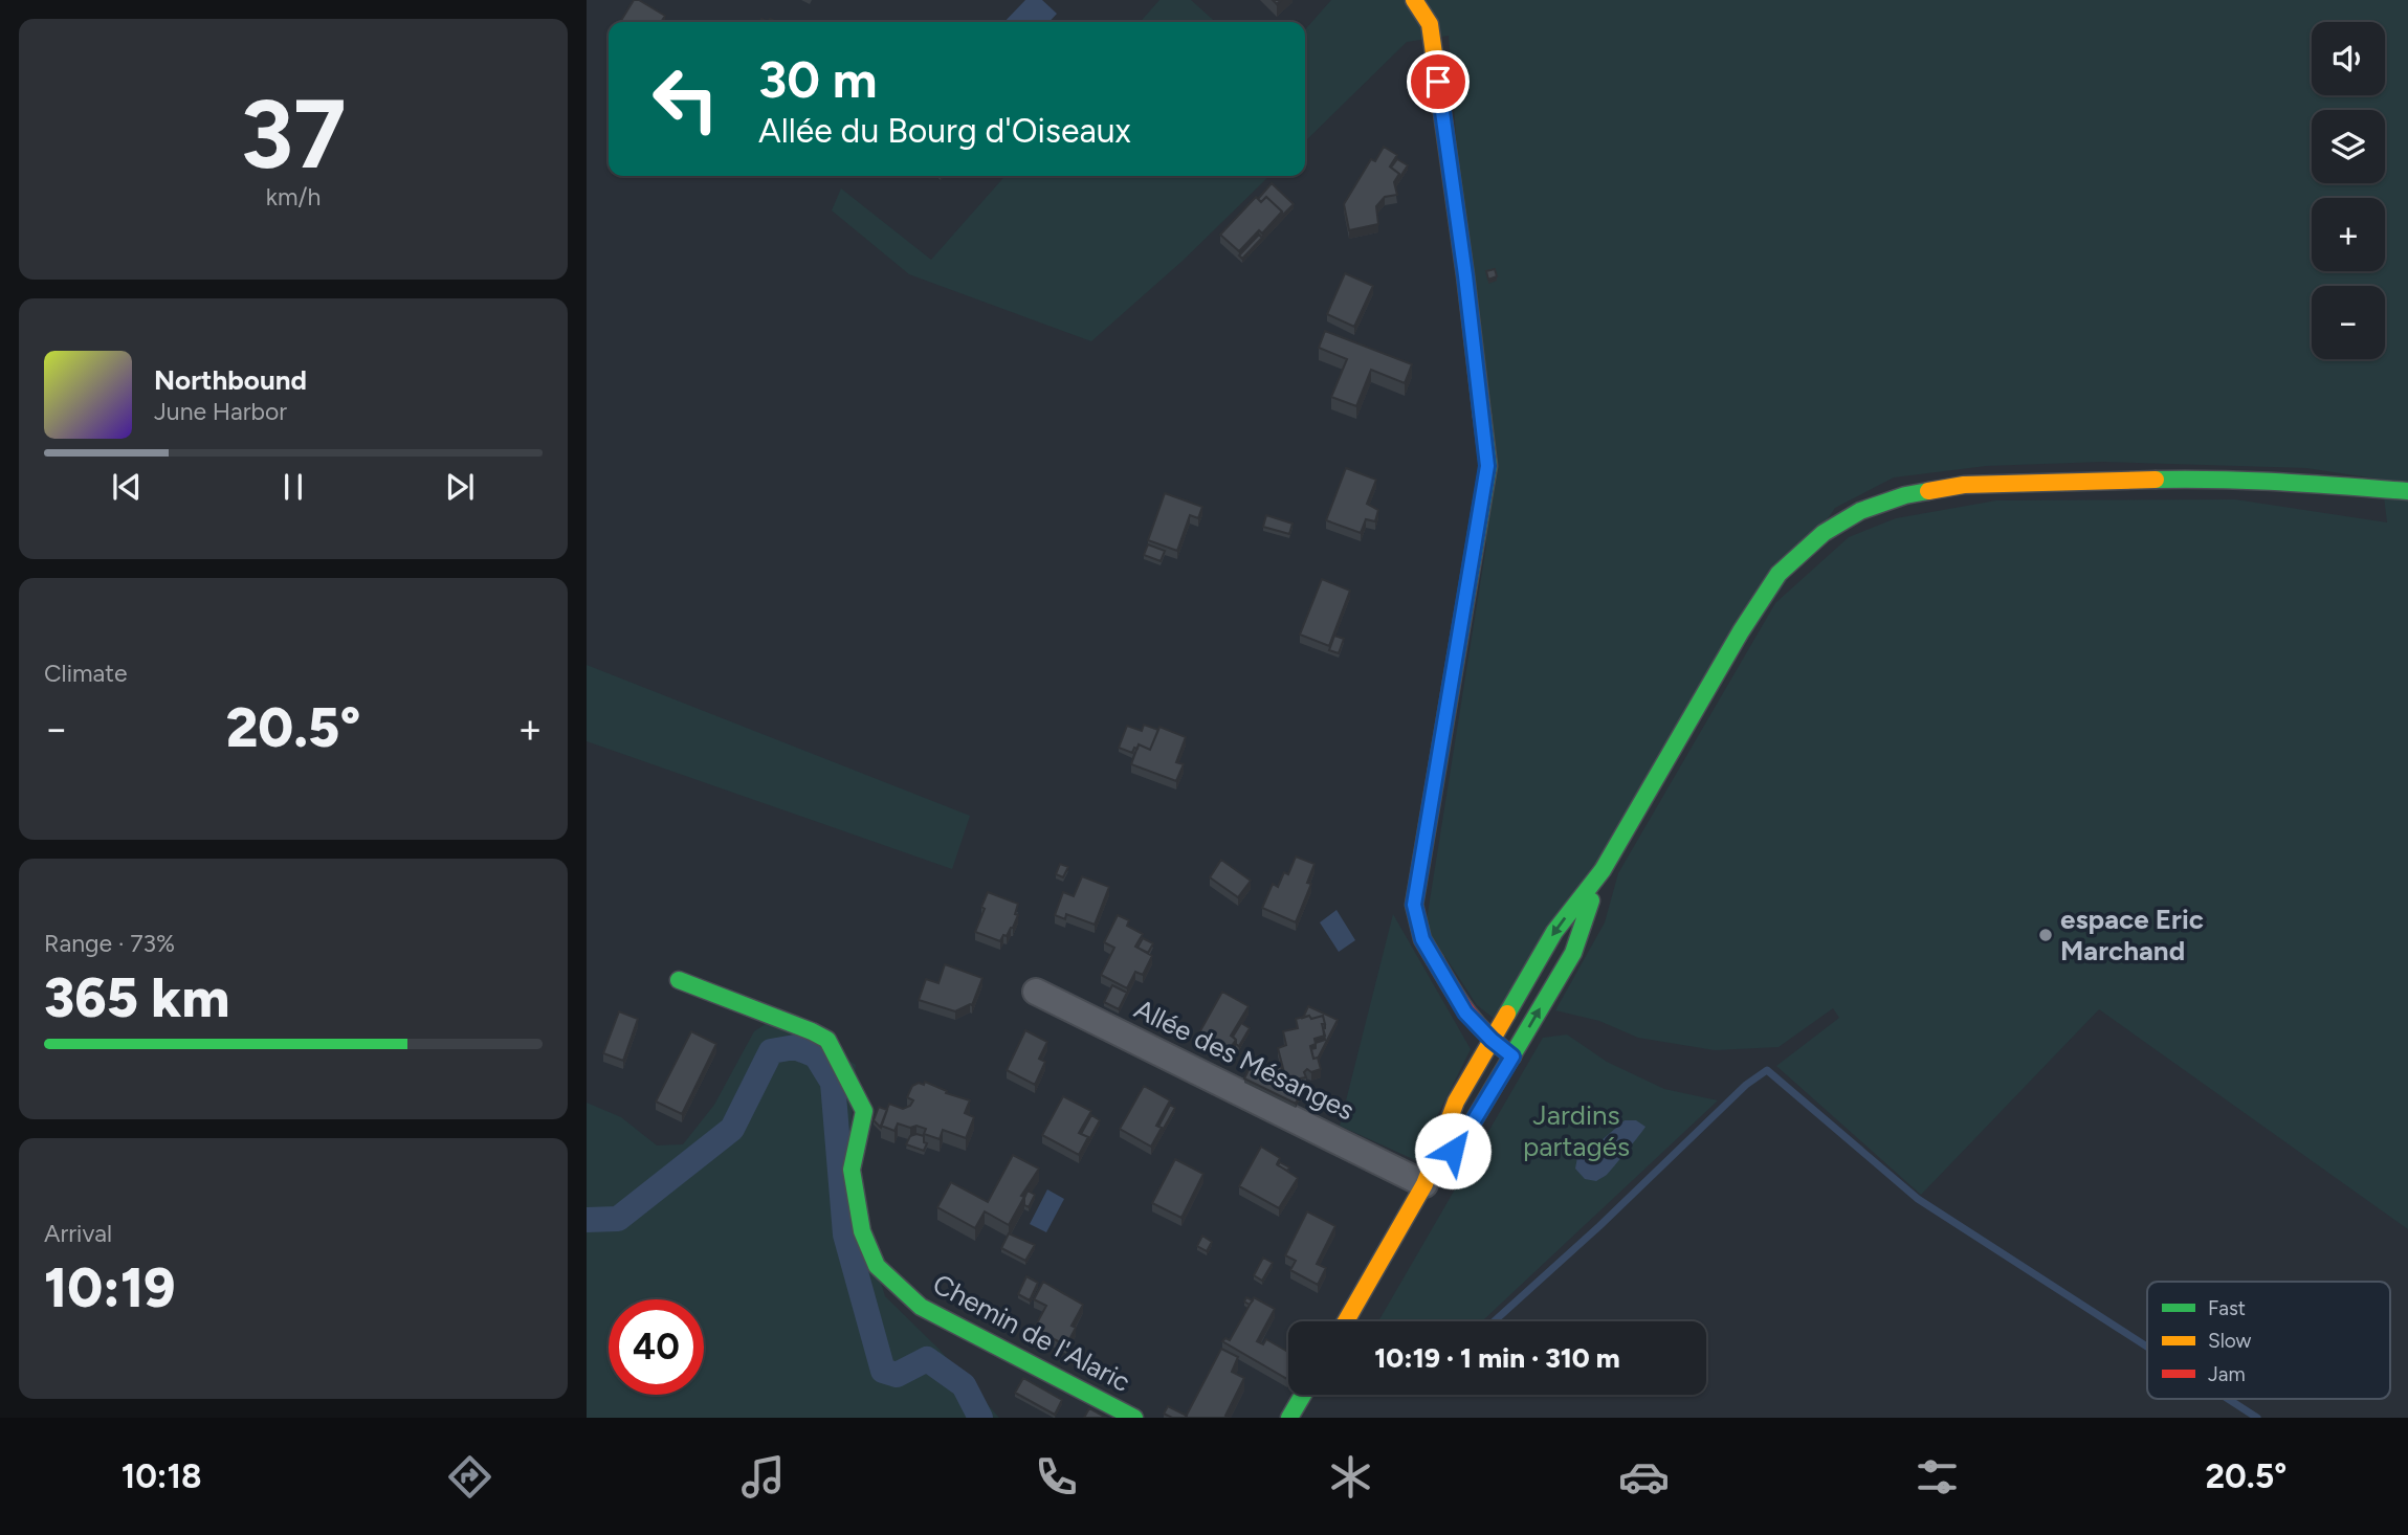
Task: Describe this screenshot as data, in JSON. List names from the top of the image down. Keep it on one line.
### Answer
{"streets":{"street":["Allée des Mésanges","Chemin de l'Alaric"]},"parks":["Jardins partagés"],"places":["espace Eric Marchand"],"legend":["Fast","Slow","Jam"],"page":{"tile":[["37","km/h"],"Climate",["Range · 73%","365 km"],["Arrival","10:19"]],"map_buttons":["+","−"],"turn":["30 m","Allée du Bourg d'Oiseaux"],"song":["Northbound","June Harbor"],"heat":["−","20.5°","+"],"limit":"40","trip":"10:19 · 1 min · 310 m","tabs":["10:18","20.5°"]}}
